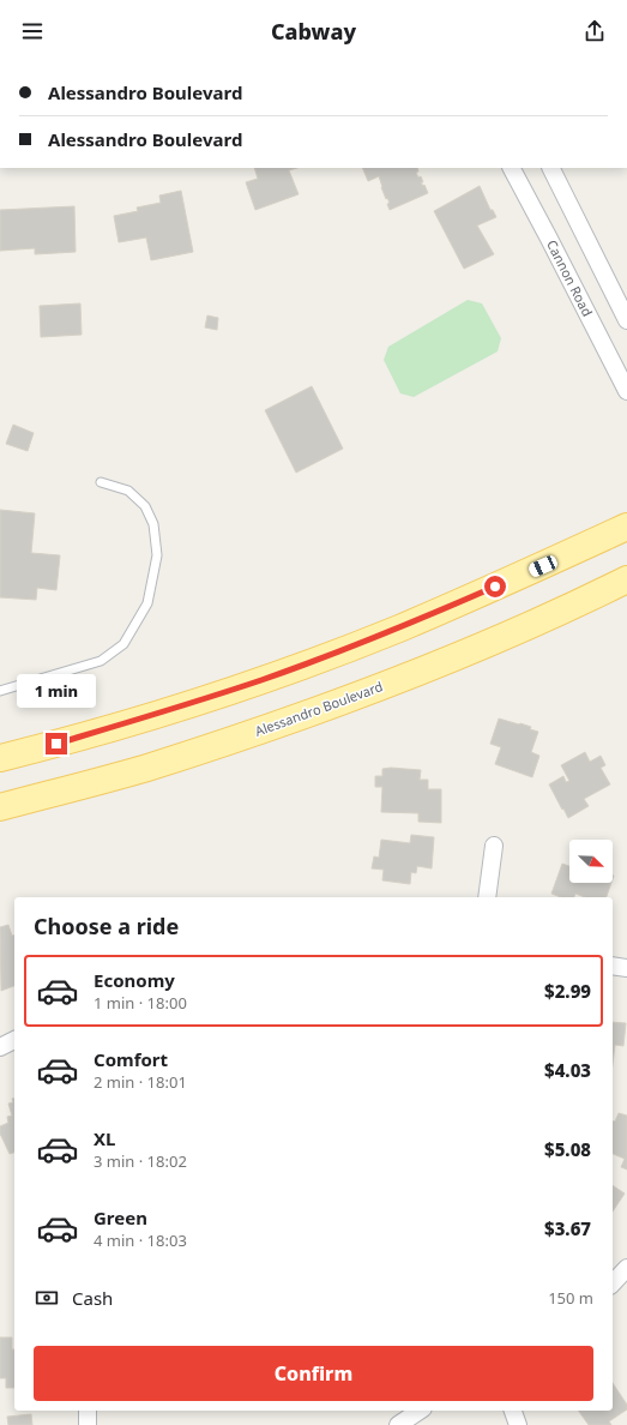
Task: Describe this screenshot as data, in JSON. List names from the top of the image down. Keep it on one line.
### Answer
{"streets":{"main road":["Alessandro Boulevard"],"street":["Cannon Road"]},"north":"bottom right","page":{"header":"Cabway","banner":["Alessandro Boulevard","Alessandro Boulevard"],"bubble":"1 min","heading":"Choose a ride","list":[{"name":"Economy","note":"1 min · 18:00","value":"$2.99"},{"name":"Comfort","note":"2 min · 18:01","value":"$4.03"},{"name":"XL","note":"3 min · 18:02","value":"$5.08"},{"name":"Green","note":"4 min · 18:03","value":"$3.67"}],"pay":["Cash","150 m"],"buttons":"Confirm"}}
